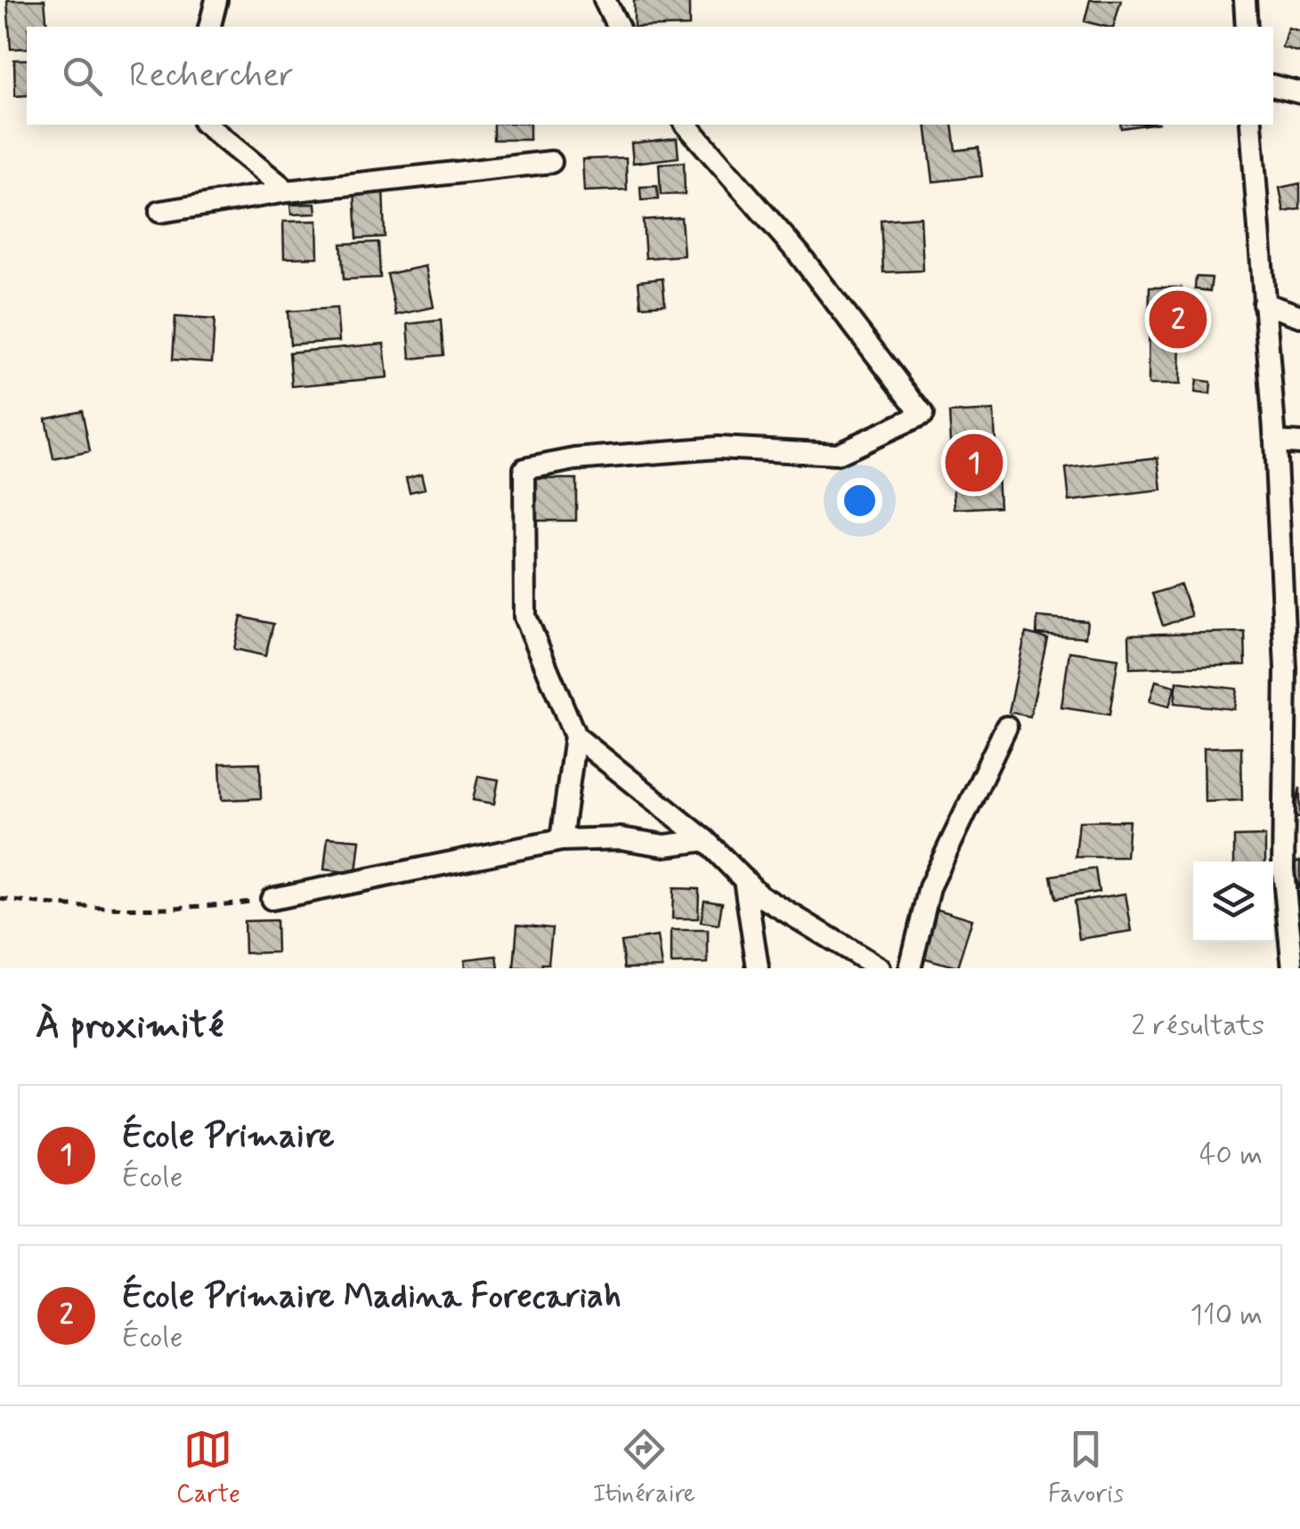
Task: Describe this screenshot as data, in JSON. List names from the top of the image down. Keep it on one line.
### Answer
{"page":{"search":"Rechercher","pins":["2","1"],"heading":["À proximité","2 résultats"],"list":[{"mark":"1","name":"École Primaire","note":"École","value":"40 m"},{"mark":"2","name":"École Primaire Madina Forecariah","note":"École","value":"110 m"}],"nav":["Carte","Itinéraire","Favoris"]}}
